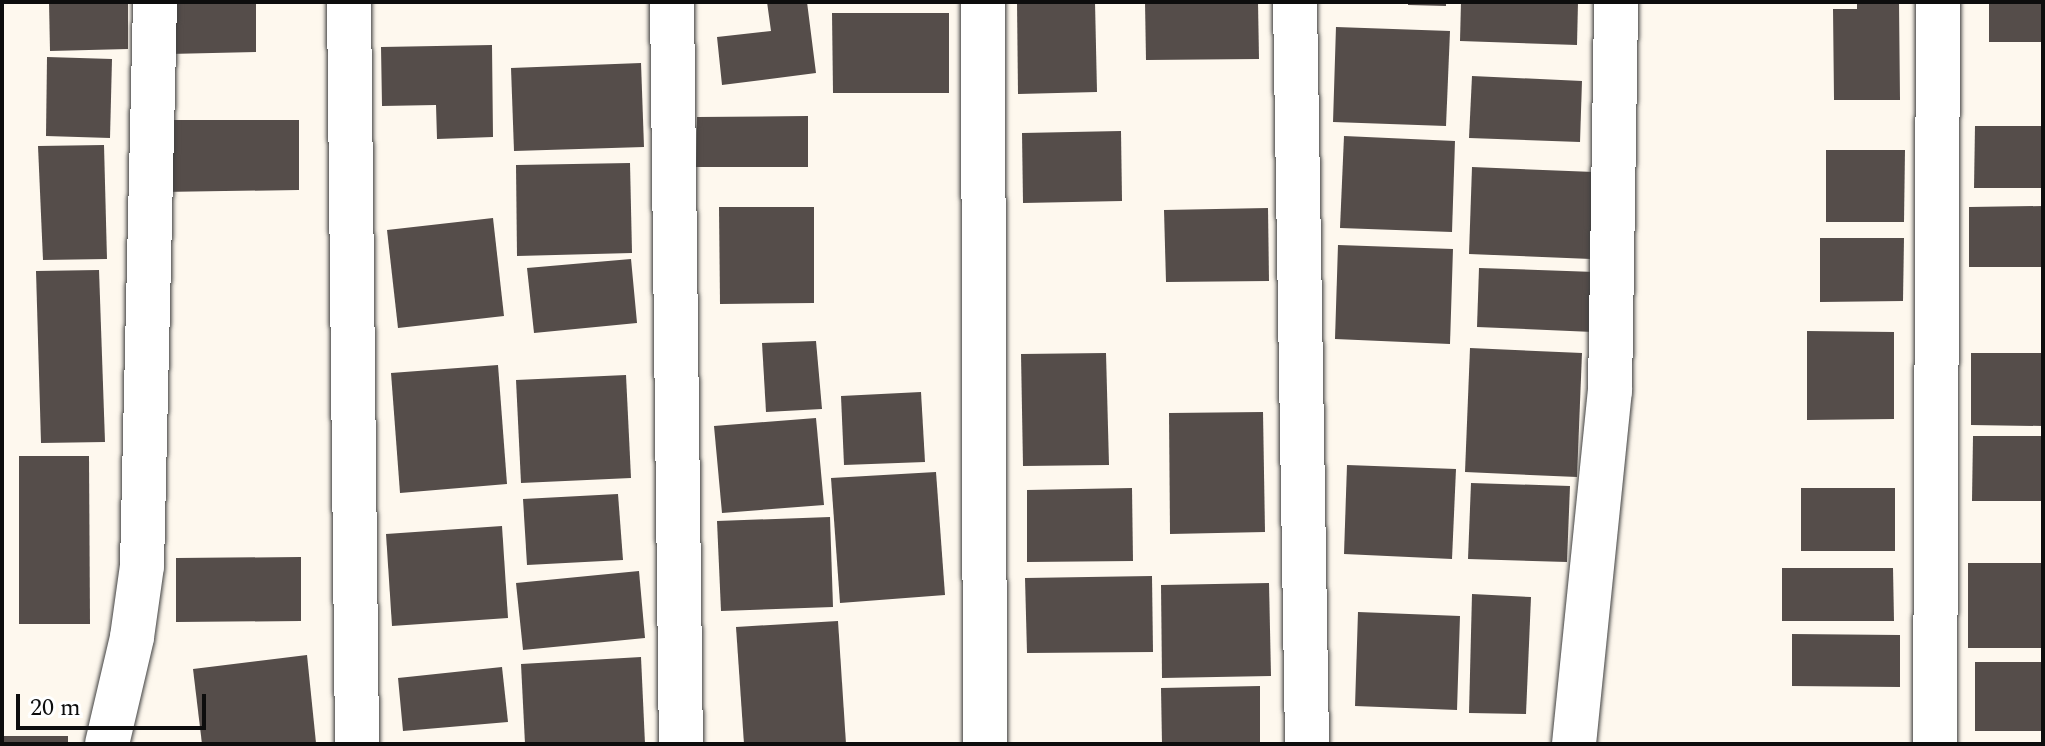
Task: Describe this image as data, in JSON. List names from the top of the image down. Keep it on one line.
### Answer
{"scale_bar":"20 m"}
